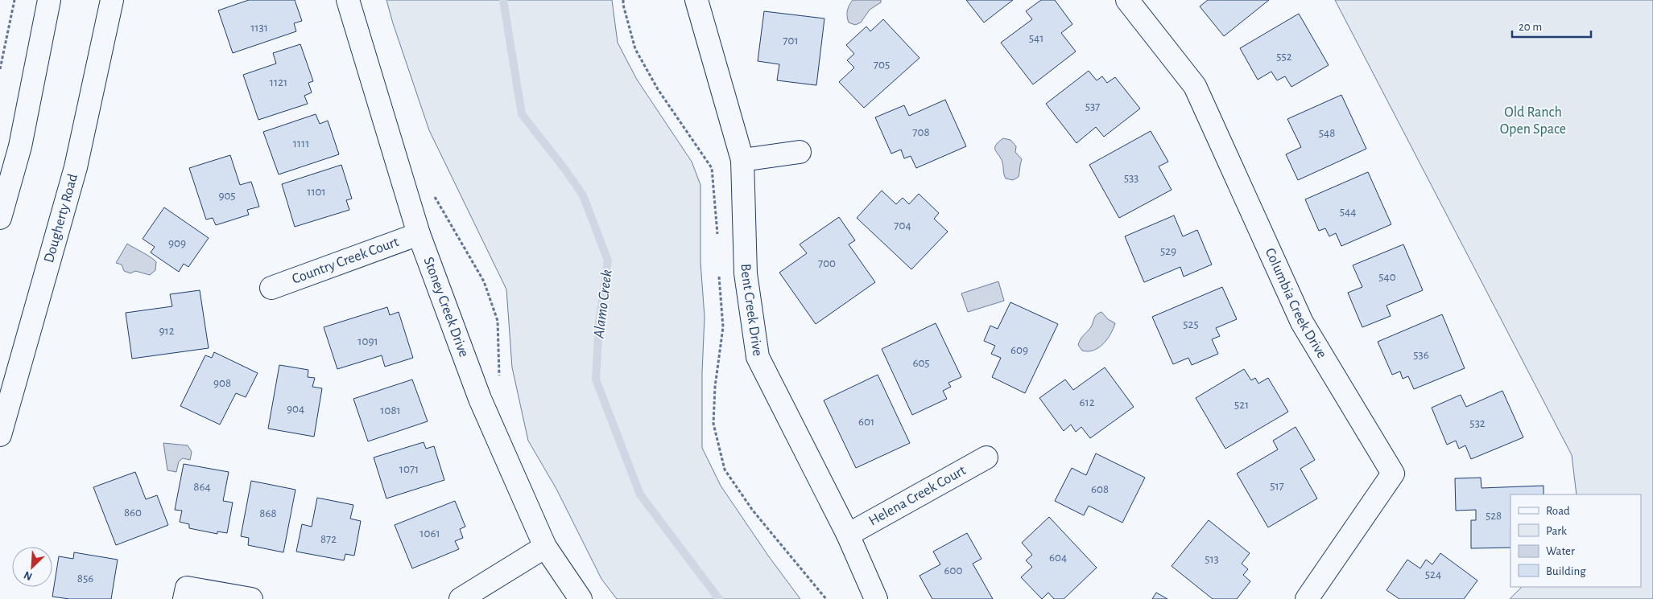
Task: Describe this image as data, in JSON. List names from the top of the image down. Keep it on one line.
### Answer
{"streets":{"street":["Dougherty Road","Country Creek Court","Columbia Creek Drive","Stoney Creek Drive","Bent Creek Drive","Helena Creek Court"]},"crossings":[["Country Creek Court","Stoney Creek Drive"],["Bent Creek Drive","Helena Creek Court"]],"water":["Alamo Creek"],"parks":["Old Ranch Open Space"],"house_numbers":["1131","541","701","552","705","1121","537","708","548","1111","533","1101","905","544","704","909","529","700","540","525","912","1091","609","536","605","908","612","521","904","1081","601","532","1071","517","864","608","860","868","528","1061","872","604","513","600","524","856"],"legend":["Road","Park","Water","Building"],"scale_bar":"20 m","north":"bottom left"}
